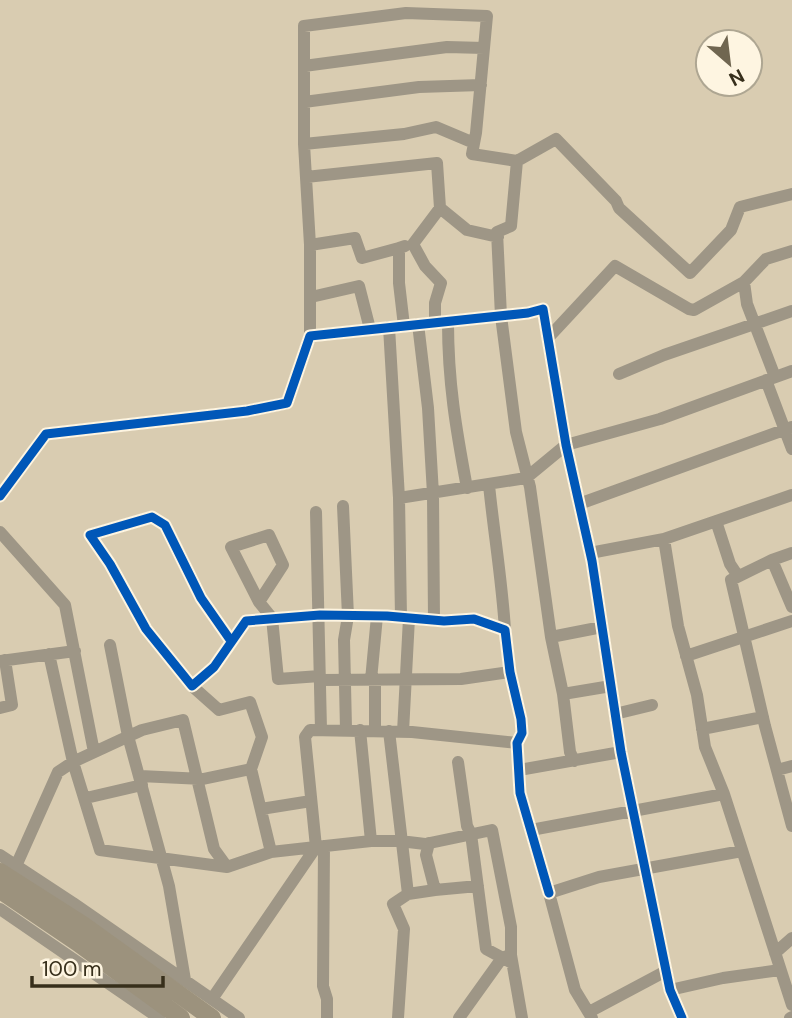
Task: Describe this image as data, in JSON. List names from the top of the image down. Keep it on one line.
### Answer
{"scale_bar":"100 m","north":"bottom right"}
